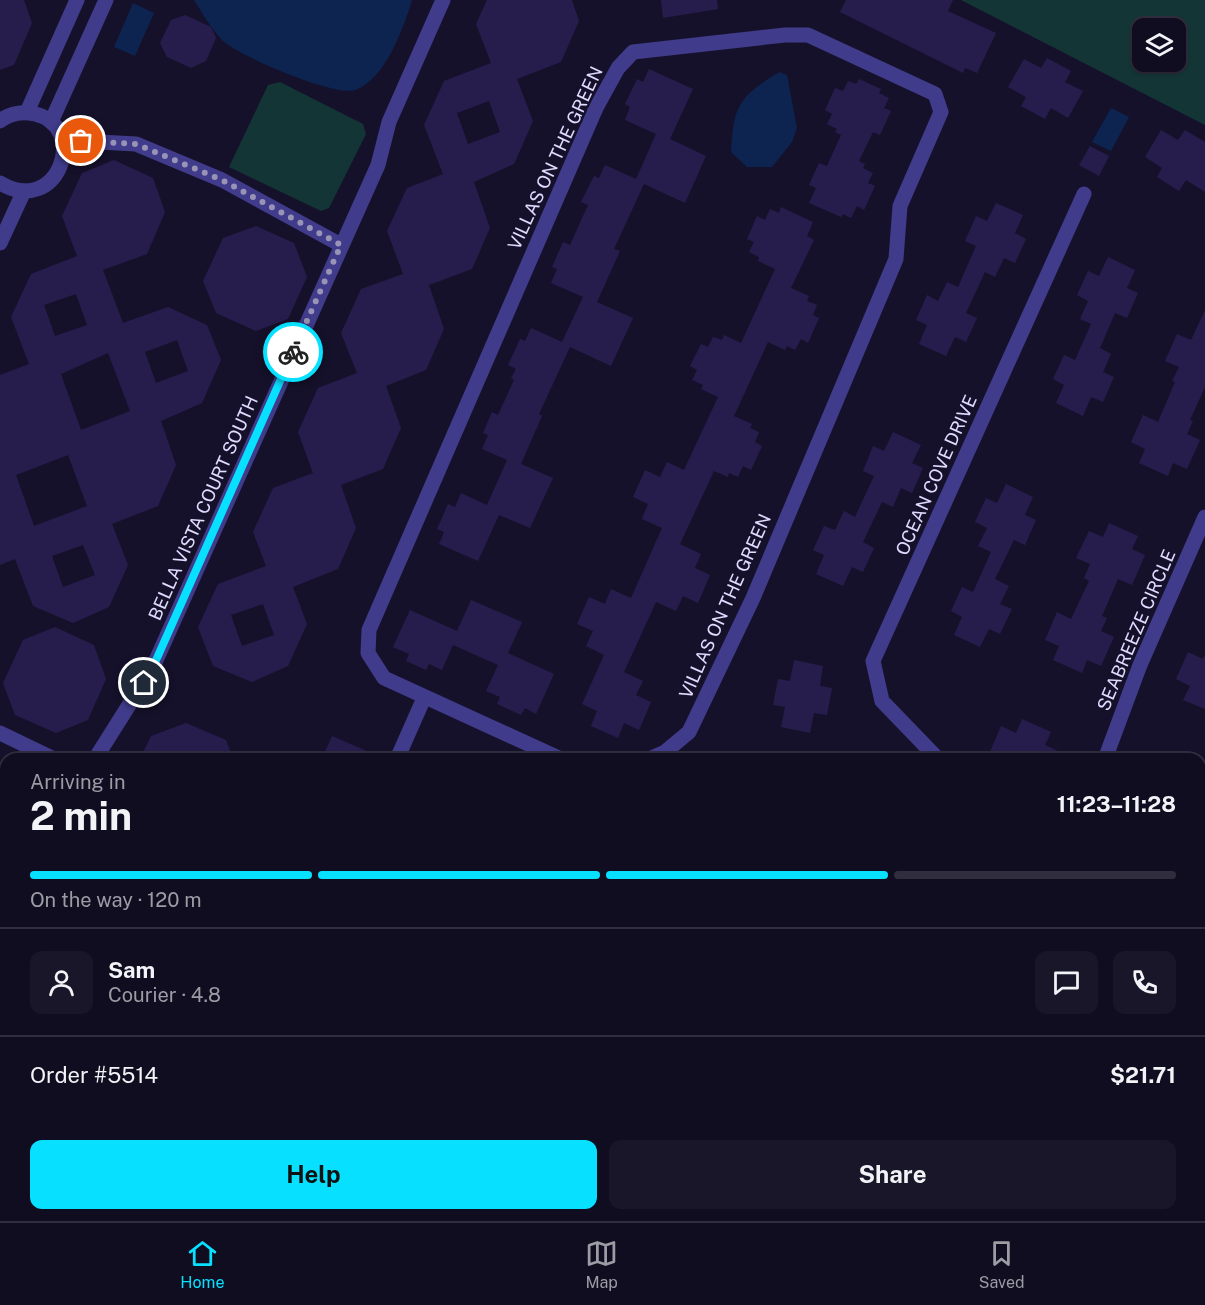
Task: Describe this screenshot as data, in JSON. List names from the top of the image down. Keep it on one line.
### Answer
{"streets":{"street":["VILLAS ON THE GREEN","OCEAN COVE DRIVE","BELLA VISTA COURT SOUTH","SEABREEZE CIRCLE"]},"page":{"heading":["2 min","Arriving in","11:23–11:28"],"panel":["Sam","Courier · 4.8","Order #5514","$21.71"],"bar":"On the way · 120 m","buttons":["Help","Share"],"tabs":["Home","Map","Saved"]}}
